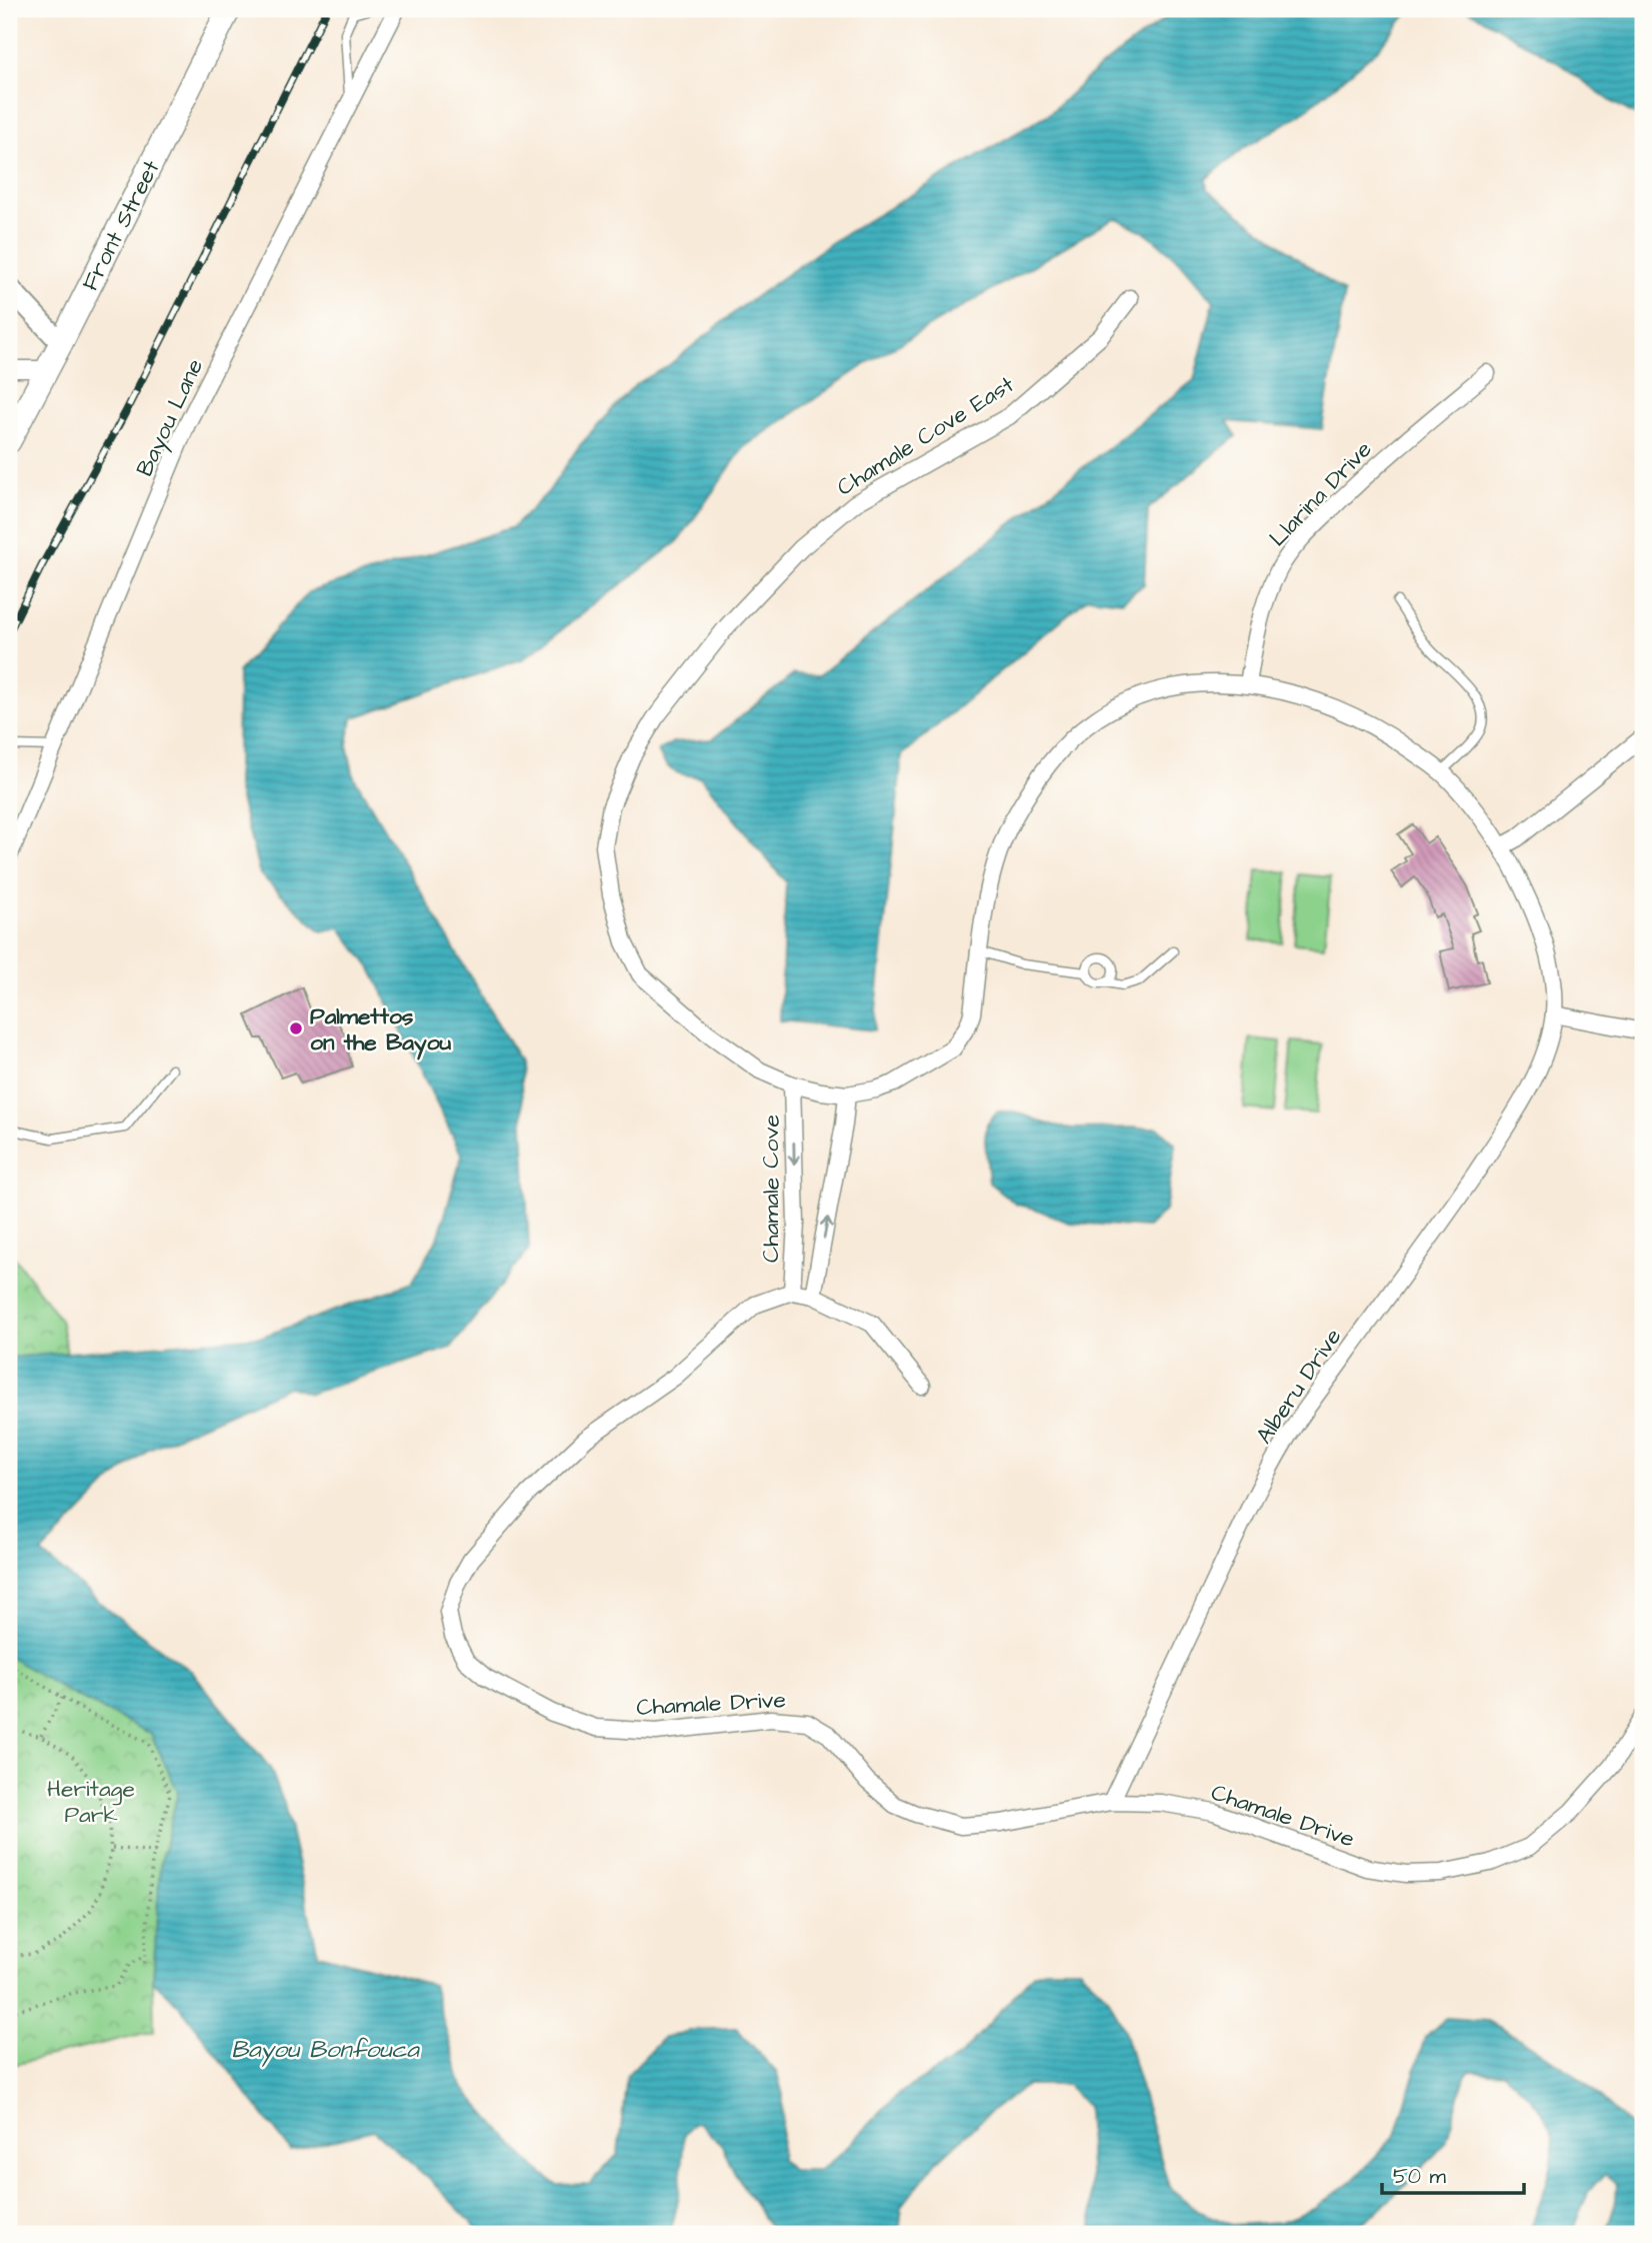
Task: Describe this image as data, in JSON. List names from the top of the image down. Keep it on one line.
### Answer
{"streets":{"main road":["Front Street"],"street":["Bayou Lane","Chamale Cove East","Llarina Drive","Chamale Cove","Alberu Drive","Chamale Drive"]},"crossings":[["Chamale Cove East","Llarina Drive"],["Chamale Cove East","Chamale Cove"],["Chamale Cove East","Alberu Drive"],["Chamale Cove","Chamale Drive"],["Alberu Drive","Chamale Drive"]],"water":["Bayou Bonfouca"],"parks":["Heritage Park"],"places":["Palmettos on the Bayou"],"scale_bar":"50 m"}
